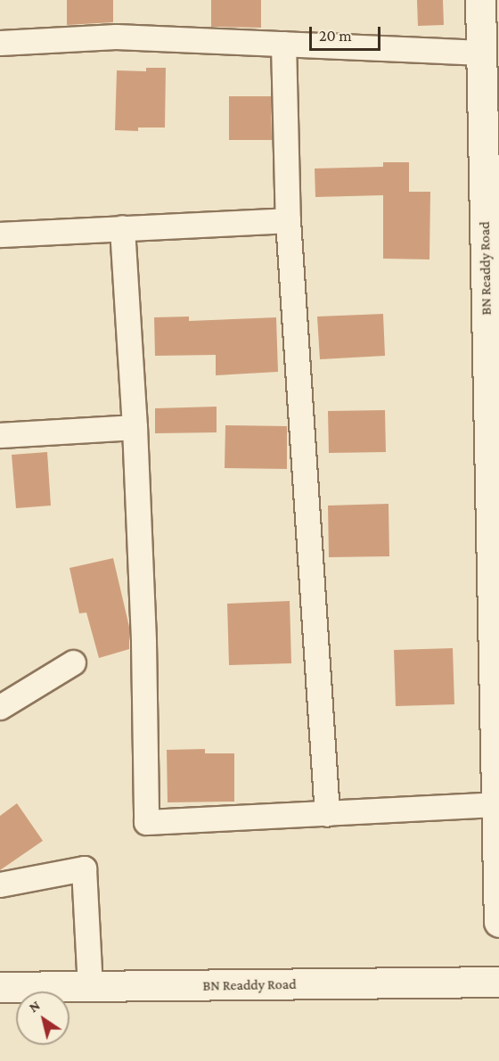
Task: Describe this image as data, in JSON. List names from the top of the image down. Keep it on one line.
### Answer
{"streets":{"street":["BN Readdy Road"]},"scale_bar":"20 m","north":"top left"}
